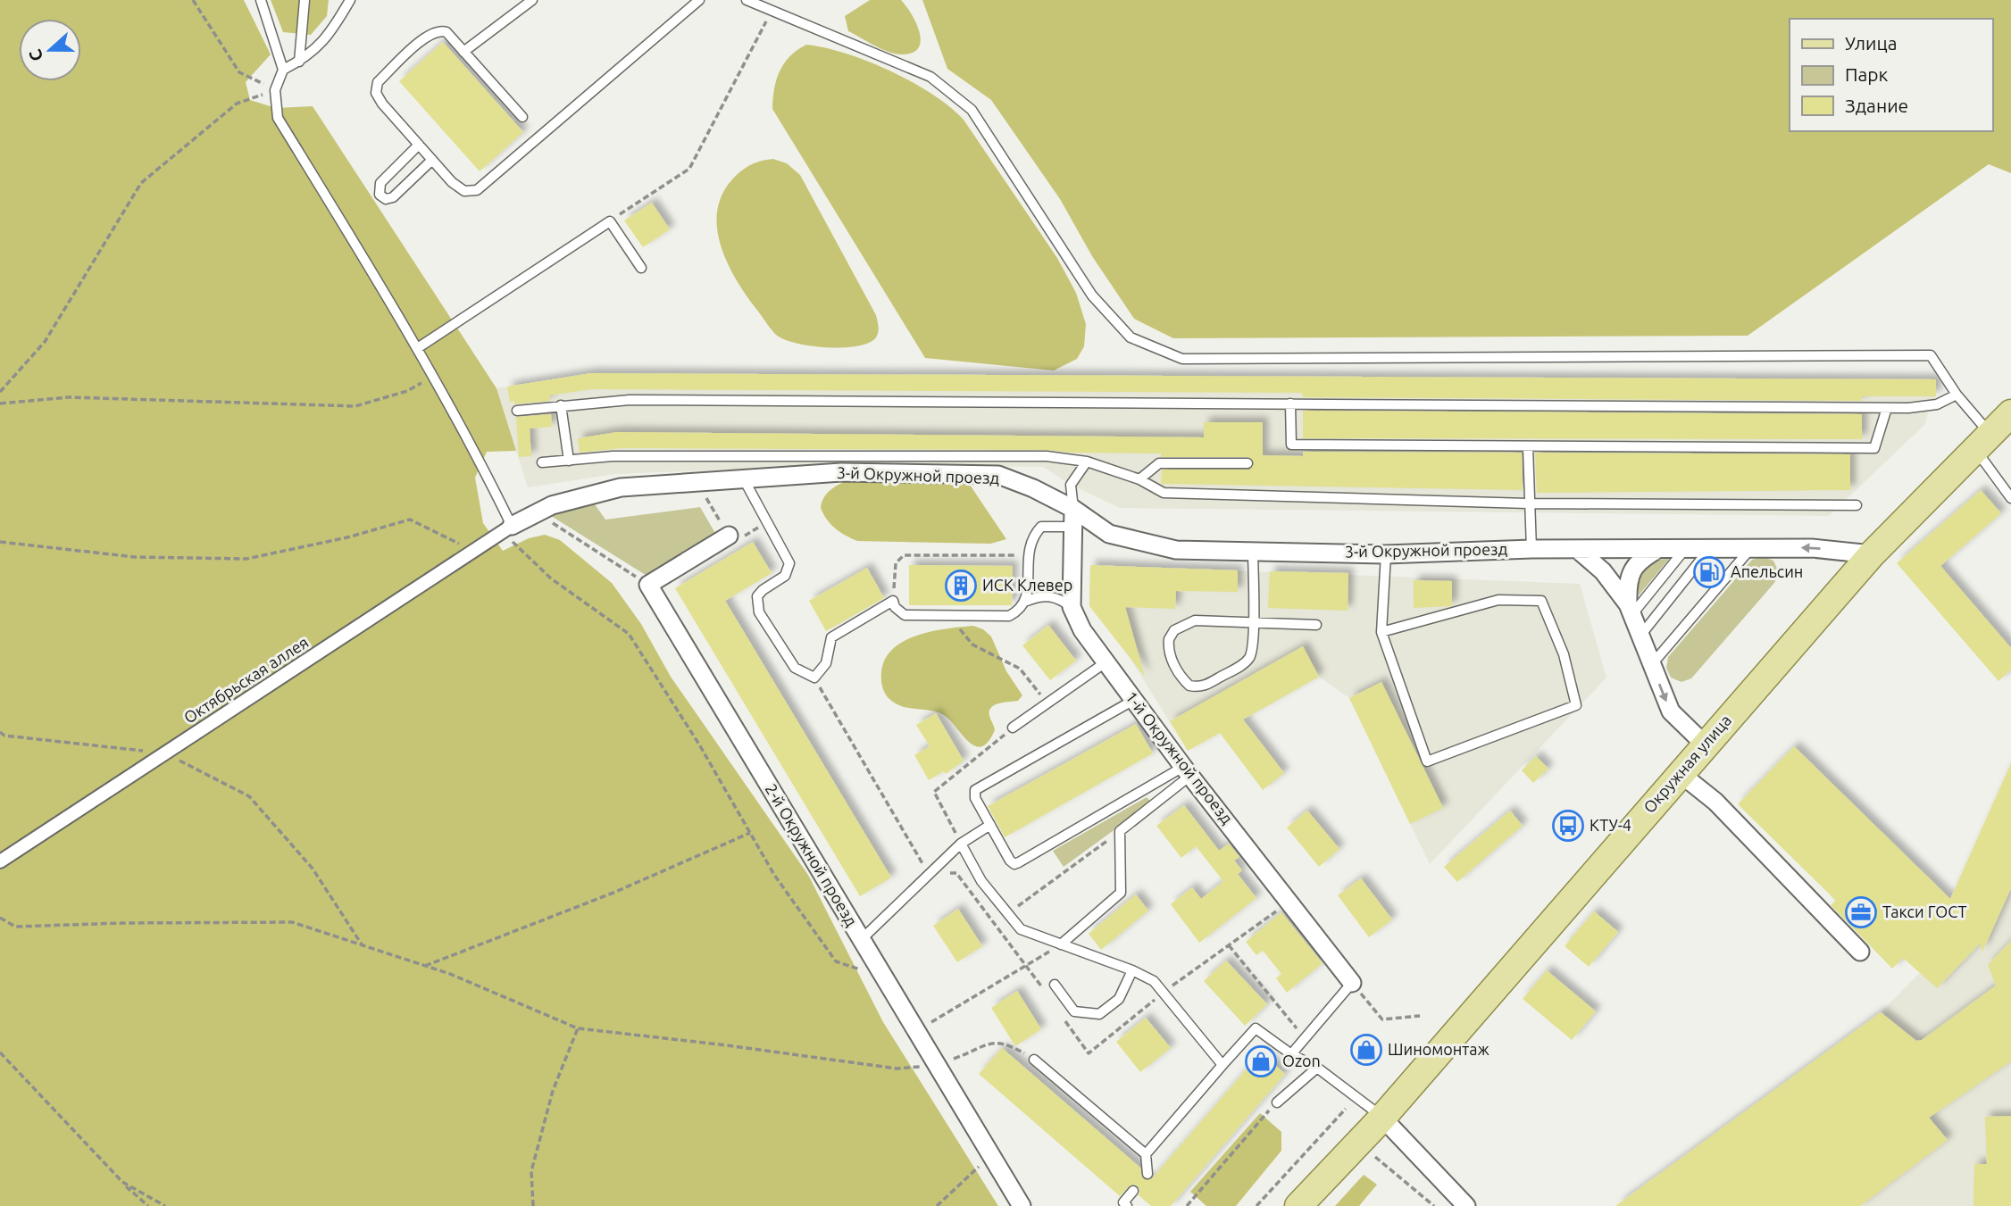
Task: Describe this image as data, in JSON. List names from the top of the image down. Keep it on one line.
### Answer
{"streets":{"main road":["Окружная улица"],"street":["3-й Окружной проезд","Октябрьская аллея","1-й Окружной проезд","2-й Окружной проезд"]},"crossings":[["3-й Окружной проезд","Октябрьская аллея"],["3-й Окружной проезд","1-й Окружной проезд"],["3-й Окружной проезд","Окружная улица"]],"places":{"fuel station":["Апельсин"],"building":["ИСК Клевер"],"bus stop":["КТУ-4"],"office":["Такси ГОСТ"],"shop":["Шиномонтаж","Ozon"]},"legend":["Улица","Парк","Здание"],"north":"left"}
